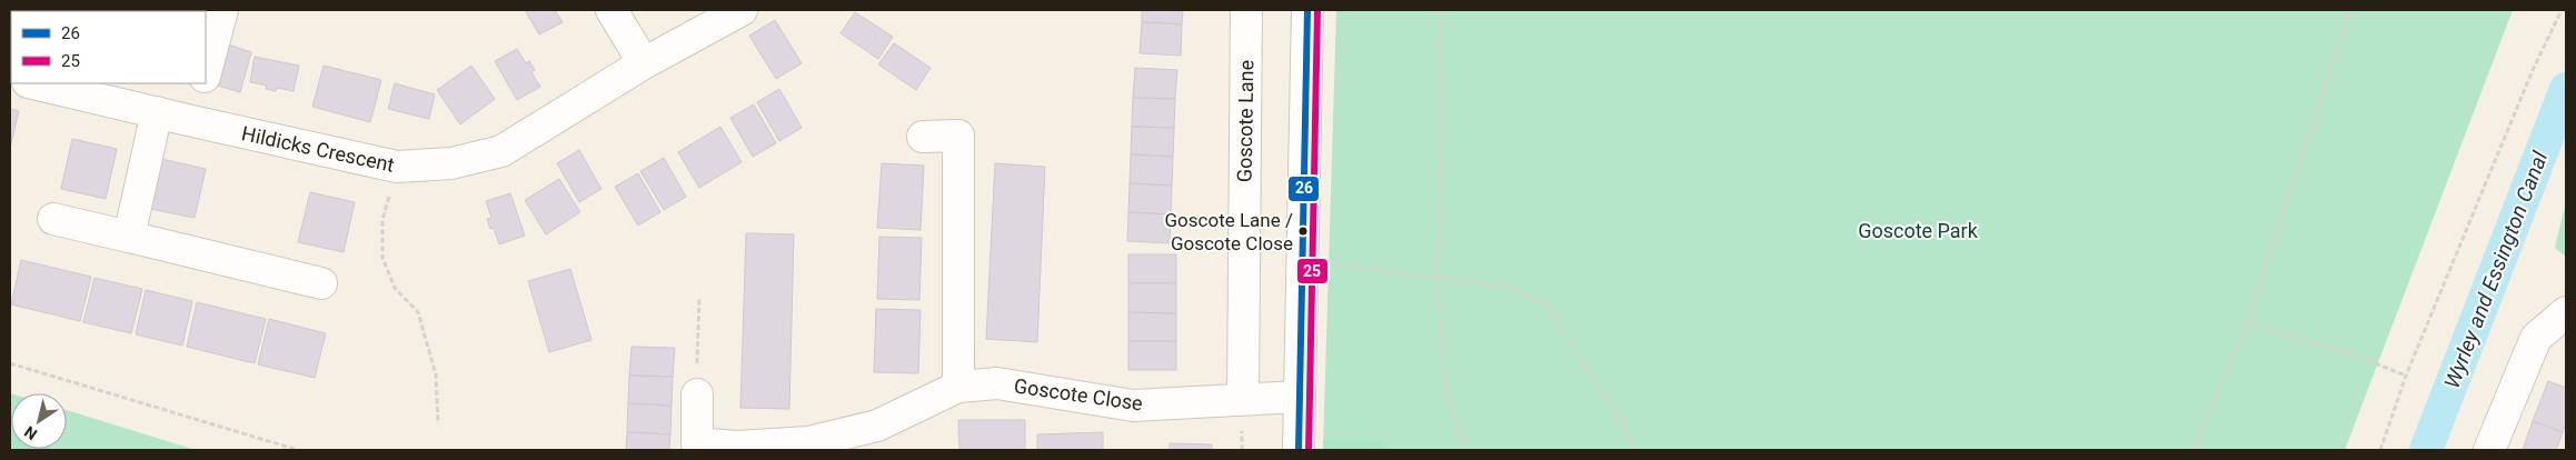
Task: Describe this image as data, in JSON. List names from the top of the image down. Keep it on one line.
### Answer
{"streets":{"street":["Goscote Lane","Hildicks Crescent","Goscote Close"]},"crossings":[["Goscote Lane","Goscote Close"]],"water":["Wyrley and Essington Canal"],"parks":["Goscote Park"],"places":["Goscote Lane / Goscote Close"],"lines":["transit line 26","transit line 25"],"legend":["26","25"],"north":"bottom left"}
